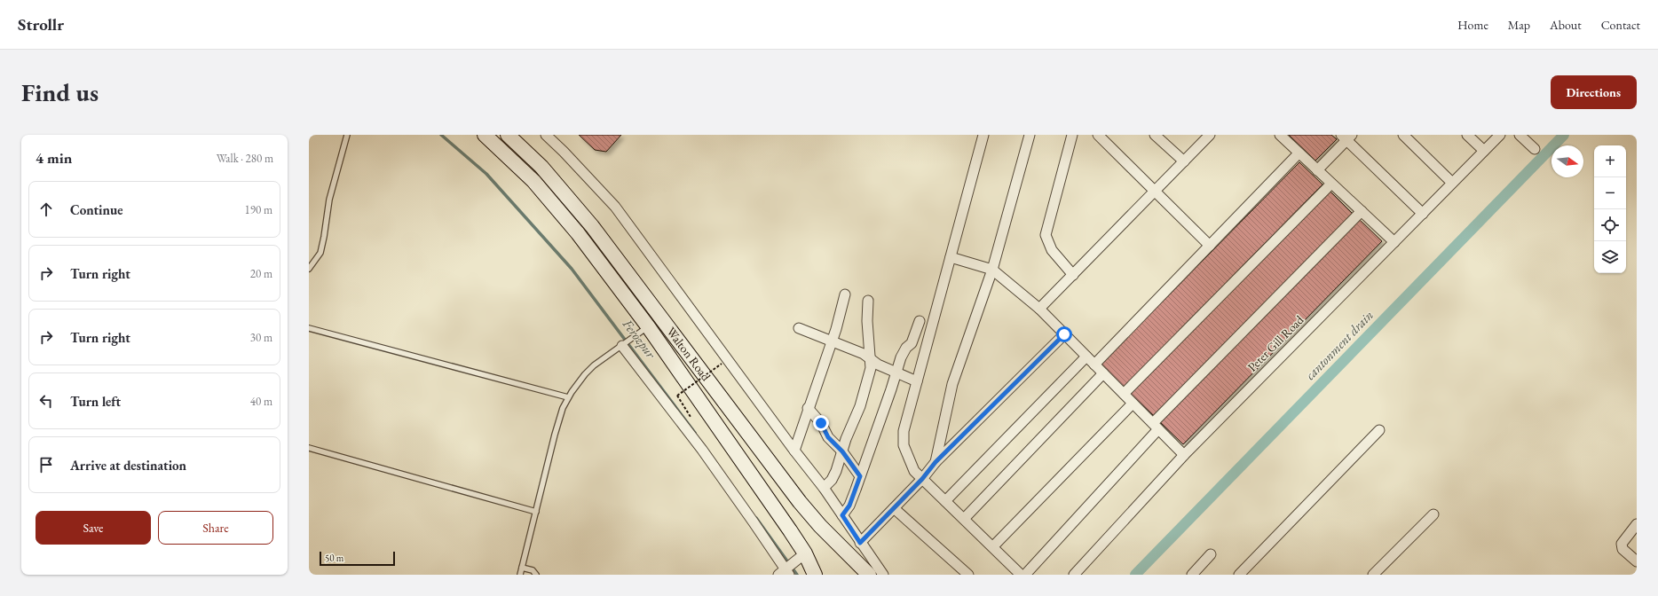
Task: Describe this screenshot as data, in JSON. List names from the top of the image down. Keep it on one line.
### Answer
{"streets":{"main road":["Walton Road"],"street":["Peter Gill Road"]},"water":["Ferozpur","cantonment drain"],"scale_bar":"50 m","north":"right","page":{"header":"Strollr","nav":["Home","Map","About","Contact"],"buttons":["Directions",["Save","Share"]],"title":"Find us","heading":["4 min","Walk · 280 m"],"map_buttons":["+","−"],"list":[["Continue","190 m"],["Turn right","20 m"],["Turn right","30 m"],["Turn left","40 m"],"Arrive at destination"],"scale":"50 m"}}
